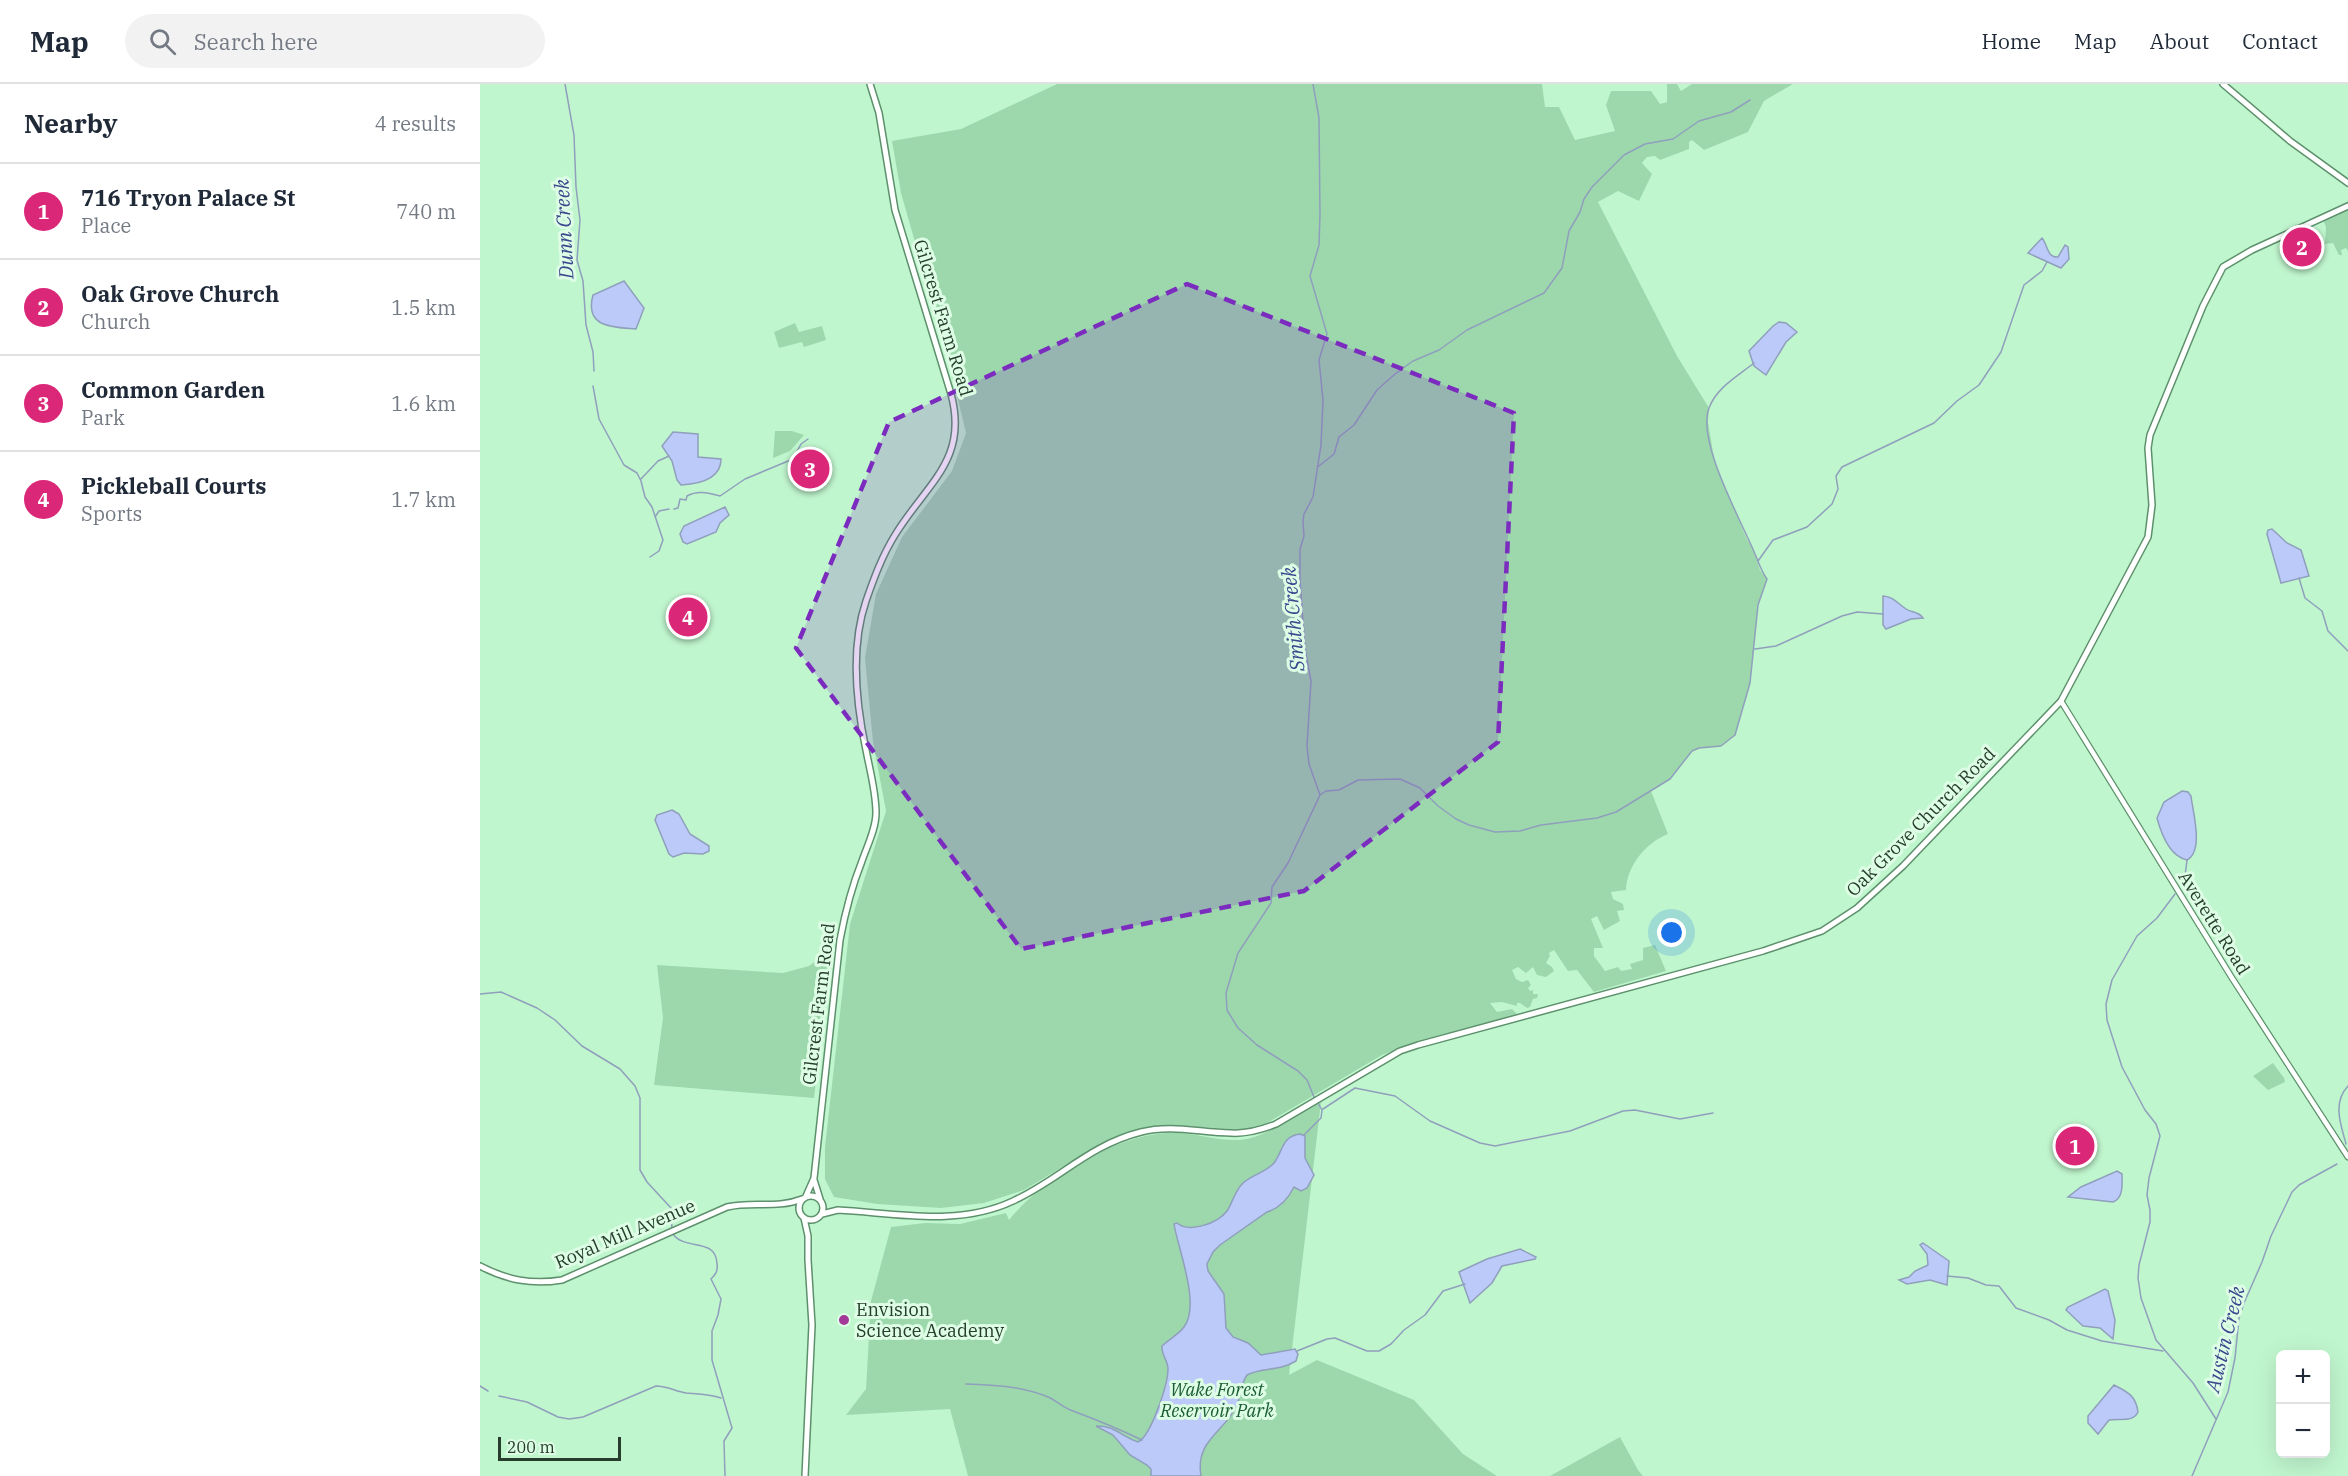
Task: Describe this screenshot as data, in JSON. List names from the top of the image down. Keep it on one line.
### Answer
{"streets":{"main road":["Gilcrest Farm Road","Oak Grove Church Road","Royal Mill Avenue"],"street":["Averette Road"]},"crossings":[["Gilcrest Farm Road","Oak Grove Church Road"],["Gilcrest Farm Road","Royal Mill Avenue"],["Oak Grove Church Road","Averette Road"],["Oak Grove Church Road","Royal Mill Avenue"]],"water":["Dunn Creek","Smith Creek","Austin Creek"],"parks":["Wake Forest Reservoir Park"],"places":["Envision Science Academy"],"scale_bar":"200 m","page":{"header":"Map","search":"Search here","nav":["Home","Map","About","Contact"],"heading":["Nearby","4 results"],"list":[{"mark":"1","name":"716 Tryon Palace St","note":"Place","value":"740 m"},{"mark":"2","name":"Oak Grove Church","note":"Church","value":"1.5 km"},{"mark":"3","name":"Common Garden","note":"Park","value":"1.6 km"},{"mark":"4","name":"Pickleball Courts","note":"Sports","value":"1.7 km"}],"pins":["2","3","4","1"],"map_buttons":["+","−"],"scale":"200 m"}}
